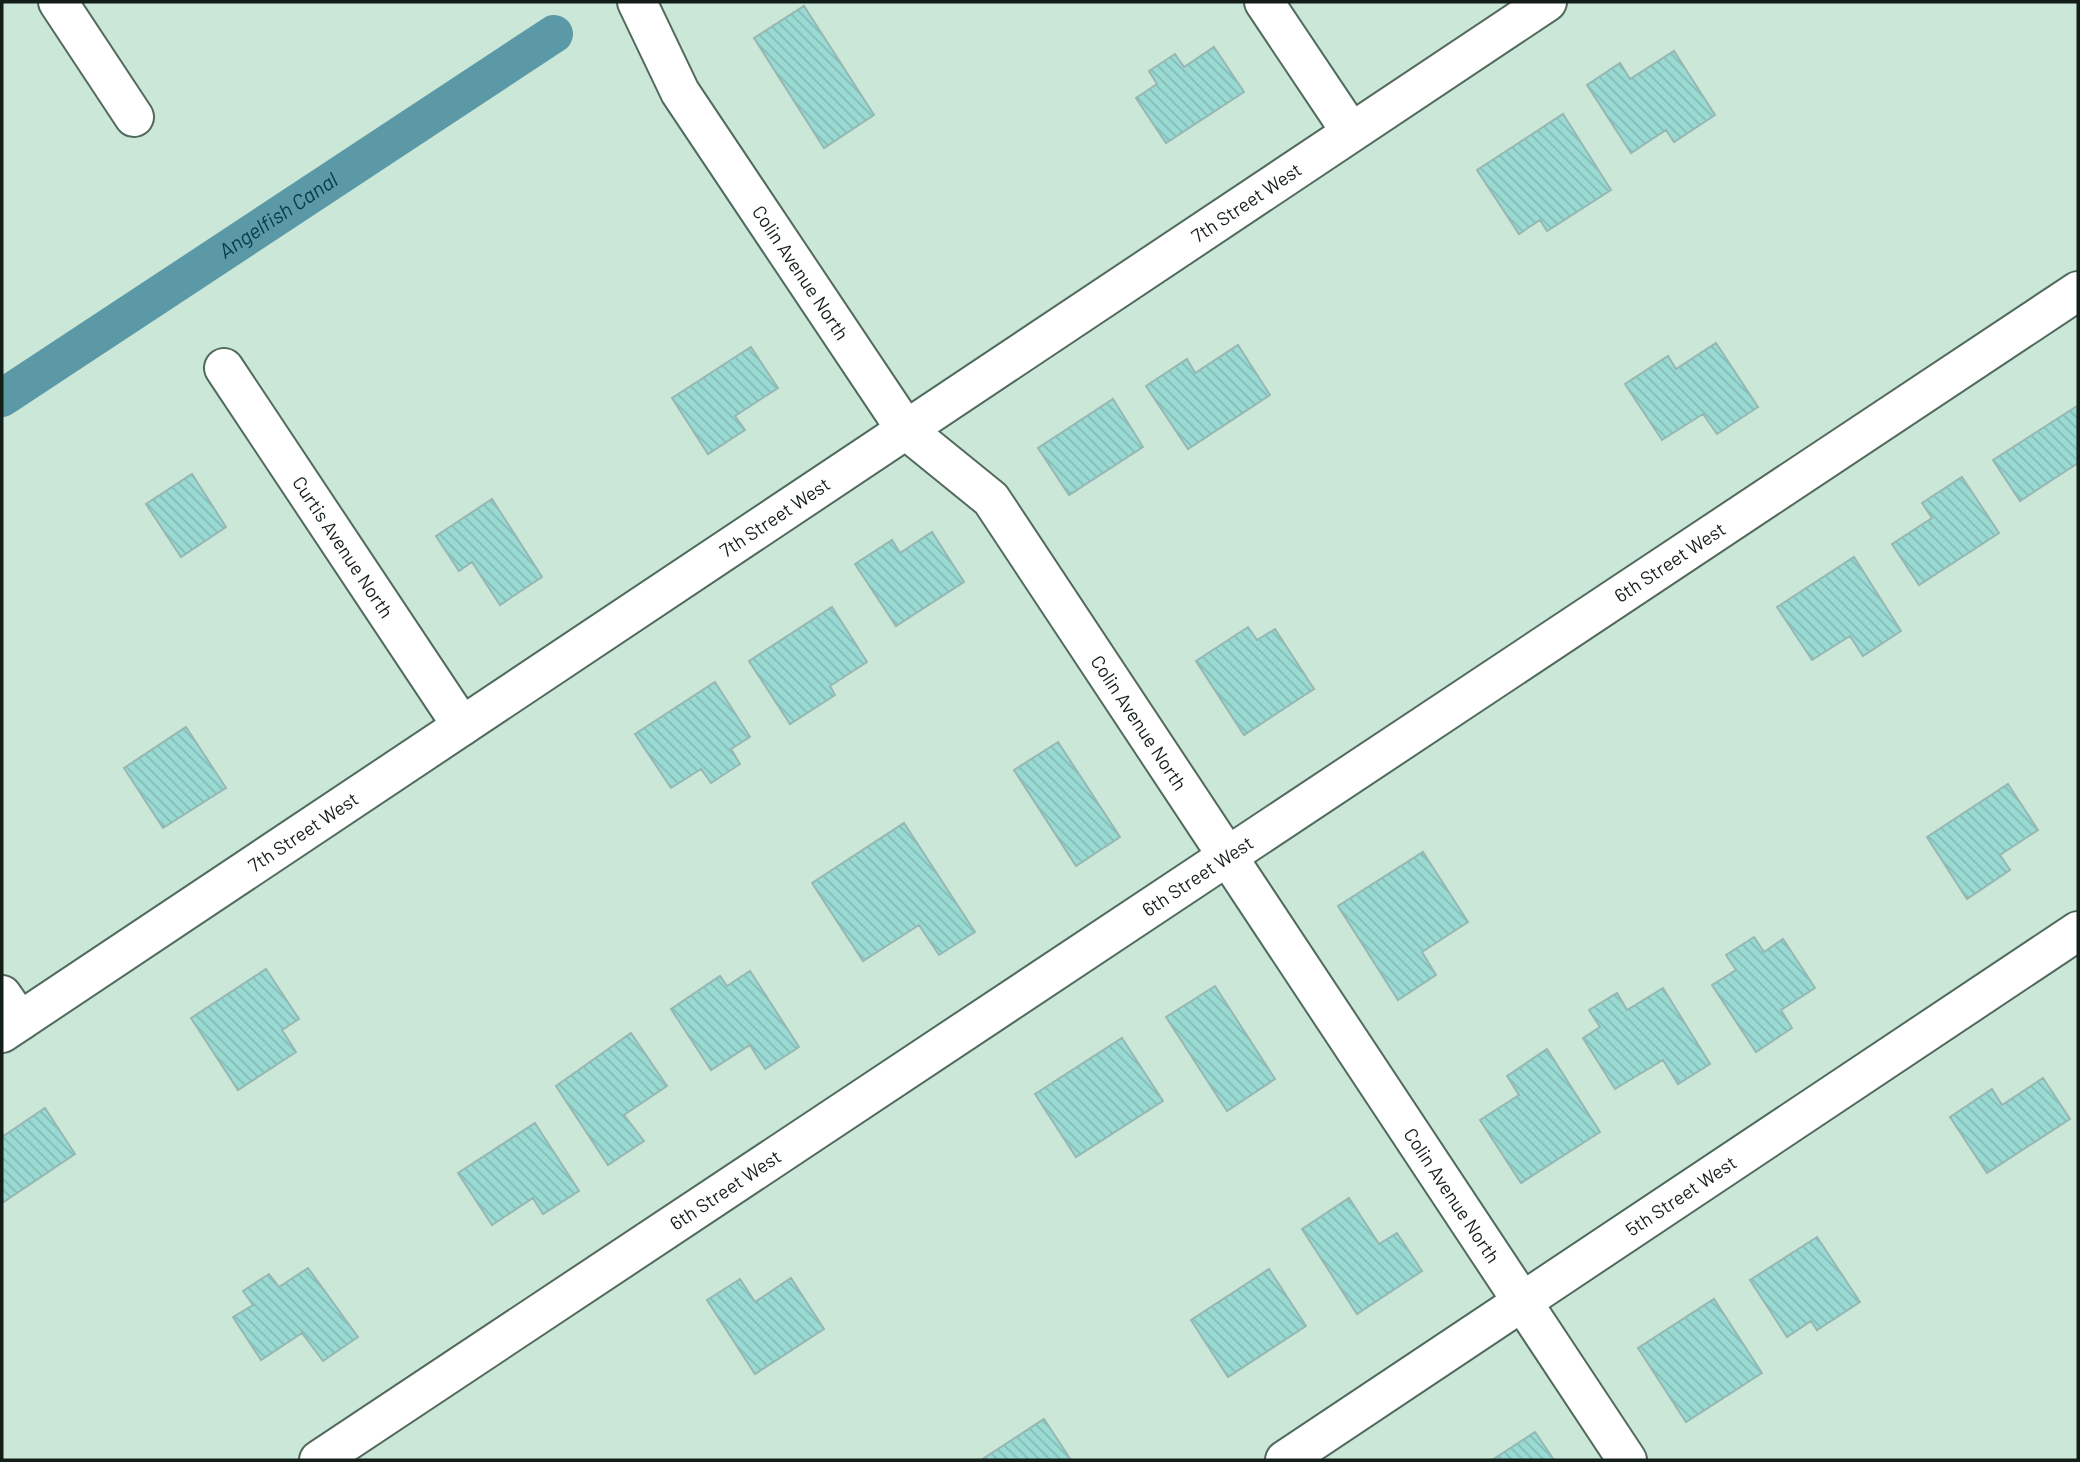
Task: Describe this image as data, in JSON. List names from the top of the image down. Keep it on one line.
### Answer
{"streets":{"street":["7th Street West","Colin Avenue North","Curtis Avenue North","6th Street West","5th Street West"]},"crossings":[["7th Street West","Colin Avenue North"],["7th Street West","Curtis Avenue North"],["Colin Avenue North","6th Street West"],["Colin Avenue North","5th Street West"]],"water":["Angelfish Canal"]}
